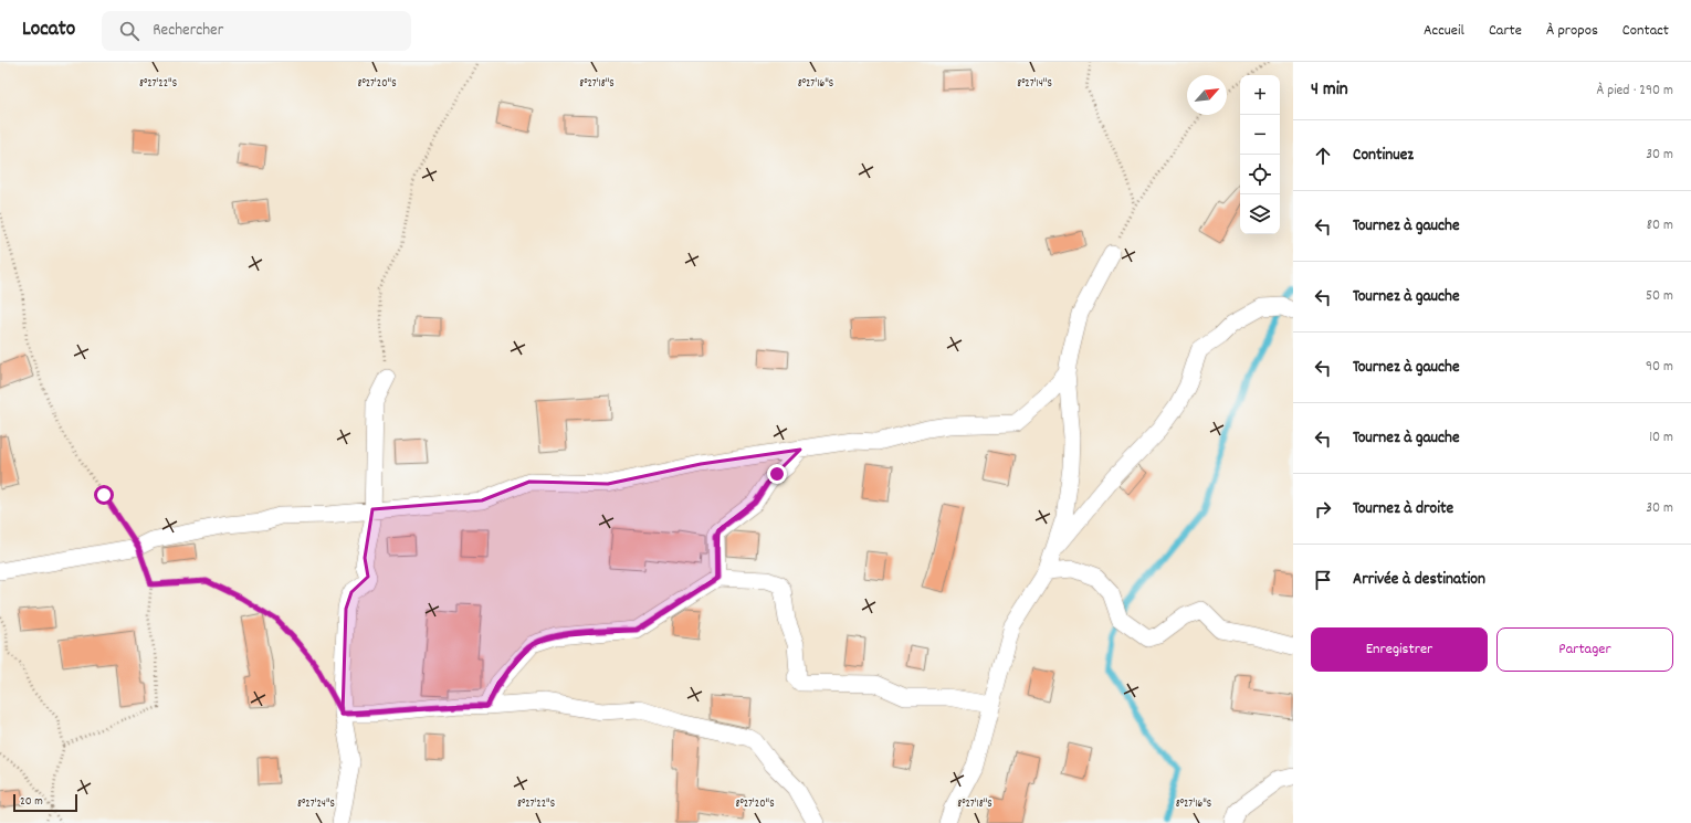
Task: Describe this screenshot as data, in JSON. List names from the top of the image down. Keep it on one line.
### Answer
{"scale_bar":"20 m","north":"top right","page":{"header":"Locato","search":"Rechercher","nav":["Accueil","Carte","À propos","Contact"],"heading":["4 min","À pied · 290 m"],"map_buttons":["+","−"],"list":[["Continuez","30 m"],["Tournez à gauche","80 m"],["Tournez à gauche","50 m"],["Tournez à gauche","90 m"],["Tournez à gauche","10 m"],["Tournez à droite","30 m"],"Arrivée à destination"],"buttons":["Enregistrer","Partager"],"scale":"20 m"},"coordinates":["8°27'22\"S","8°27'20\"S","8°27'18\"S","8°27'16\"S","8°27'14\"S","8°27'24\"S"]}
